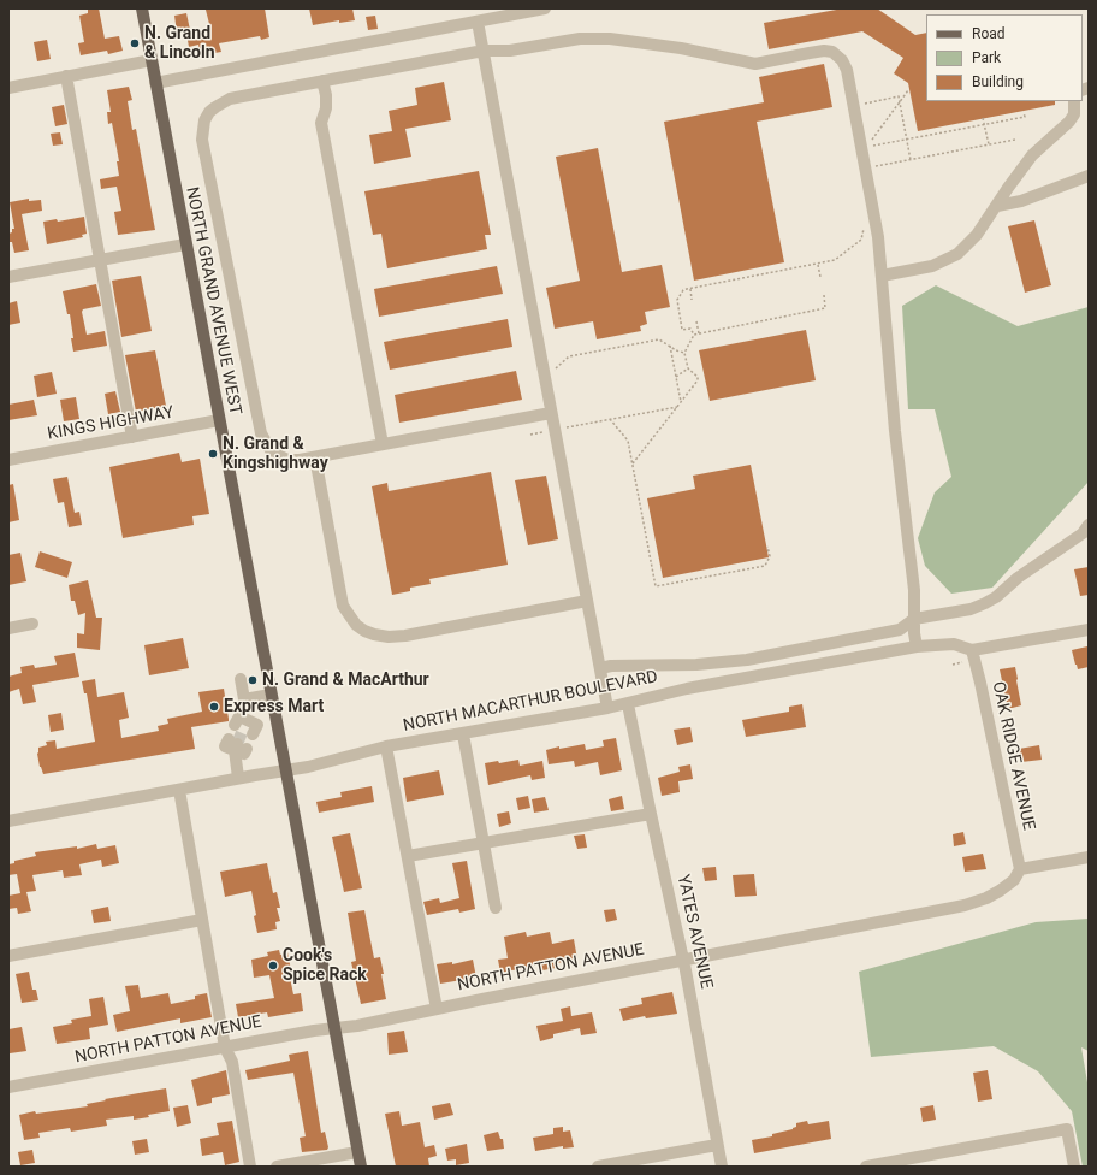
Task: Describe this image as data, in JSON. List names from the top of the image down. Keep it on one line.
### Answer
{"streets":{"main road":["NORTH GRAND AVENUE WEST"],"street":["KINGS HIGHWAY","NORTH MACARTHUR BOULEVARD","OAK RIDGE AVENUE","YATES AVENUE","NORTH PATTON AVENUE"]},"crossings":[["NORTH GRAND AVENUE WEST","KINGS HIGHWAY"],["NORTH GRAND AVENUE WEST","NORTH MACARTHUR BOULEVARD"],["NORTH GRAND AVENUE WEST","NORTH PATTON AVENUE"],["NORTH MACARTHUR BOULEVARD","OAK RIDGE AVENUE"],["NORTH MACARTHUR BOULEVARD","YATES AVENUE"],["OAK RIDGE AVENUE","NORTH PATTON AVENUE"],["YATES AVENUE","NORTH PATTON AVENUE"]],"places":["N. Grand & Lincoln","N. Grand & Kingshighway","N. Grand & MacArthur","Express Mart","Cook's Spice Rack"],"legend":["Road","Park","Building"]}
